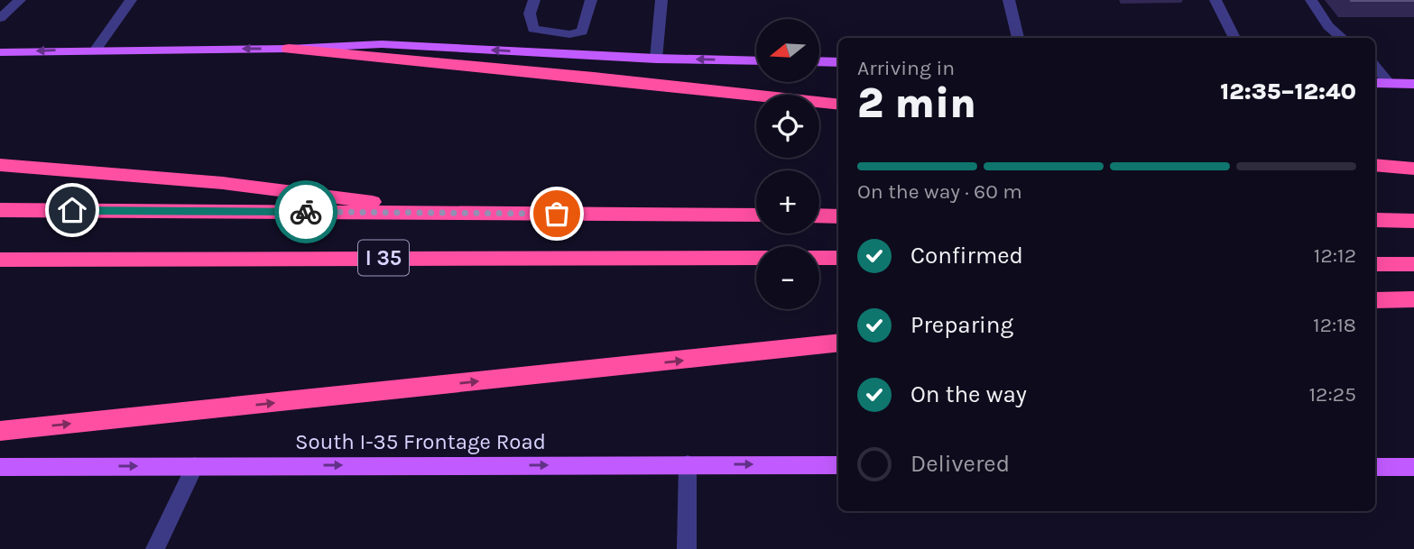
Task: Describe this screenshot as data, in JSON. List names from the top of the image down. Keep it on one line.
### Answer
{"streets":{"highway":["I 35"],"main road":["South I-35 Frontage Road"]},"one_way":["South I-35 Frontage Road"],"north":"left","page":{"map_buttons":["+","−"],"heading":["2 min","Arriving in","12:35–12:40"],"bar":"On the way · 60 m","list":[["Confirmed","12:12"],["Preparing","12:18"],["On the way","12:25"],"Delivered"]}}
